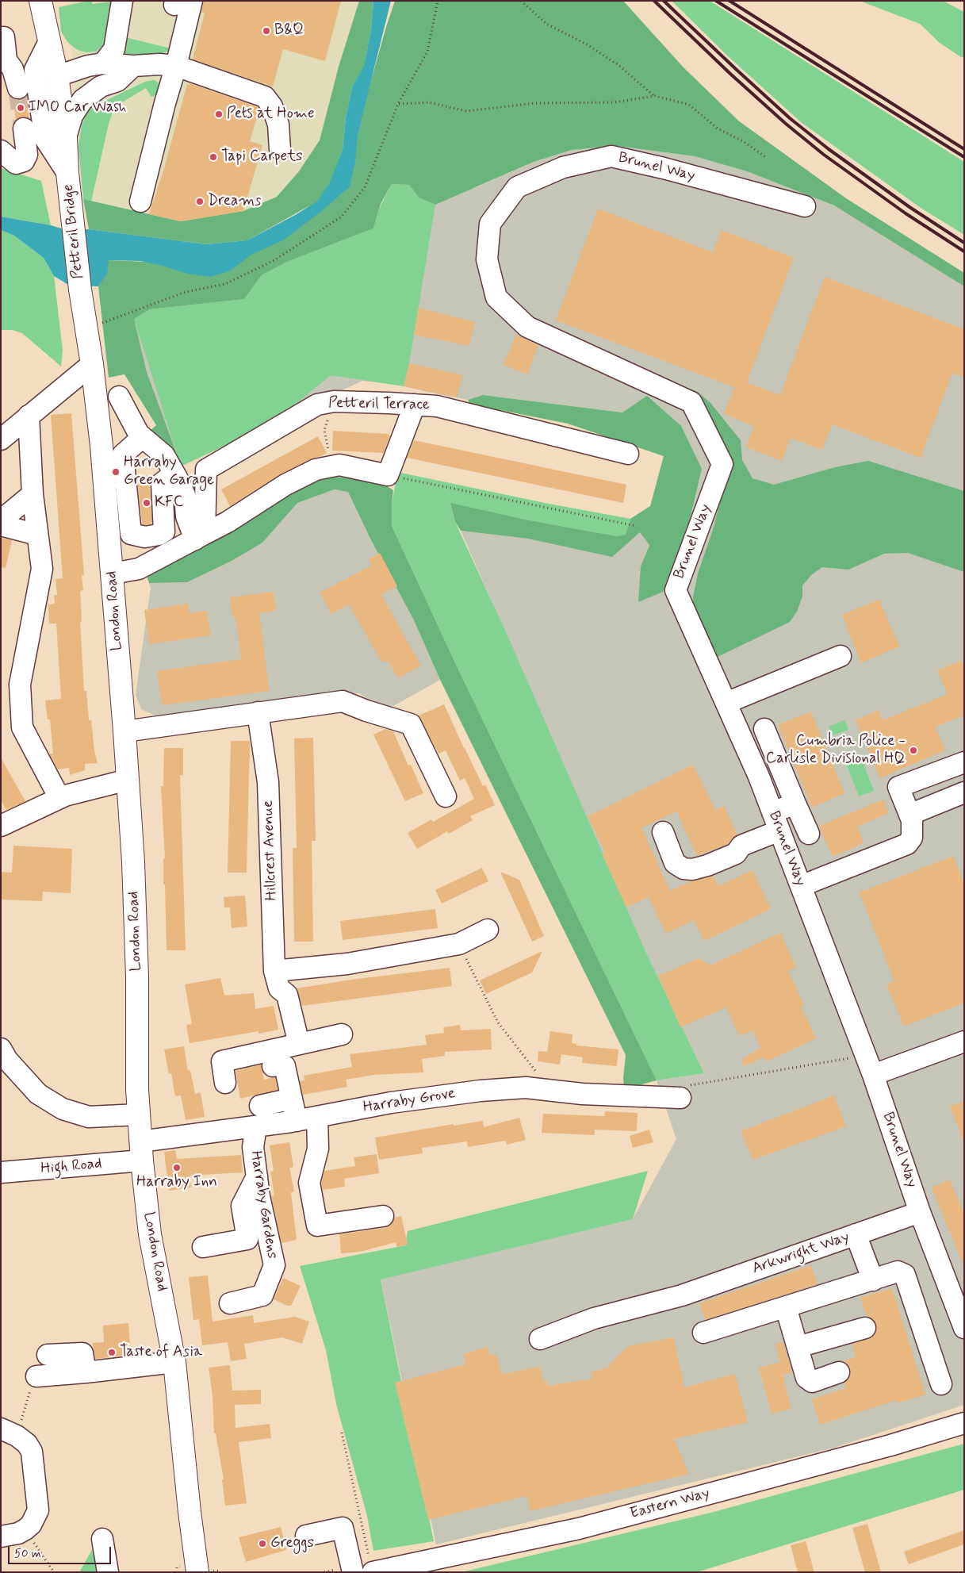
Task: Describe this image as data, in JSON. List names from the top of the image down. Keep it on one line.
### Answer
{"streets":{"main road":["Petteril Bridge","London Road"],"street":["Brunel Way","Petteril Terrace","Hillcrest Avenue","Harraby Grove","High Road","Harraby Gardens","Arkwright Way","Eastern Way"]},"crossings":[["Brunel Way","Arkwright Way"],["Petteril Bridge","London Road"],["London Road","Harraby Grove"],["London Road","High Road"],["Harraby Grove","High Road"],["Harraby Grove","Harraby Gardens"]],"places":["B&Q","IMO Car Wash","Pets at Home","Tapi Carpets","Dreams","Harraby Green Garage","KFC","Cumbria Police - Carlisle Divisional HQ","Harraby Inn","Taste of Asia","Greggs"],"scale_bar":"50 m"}
